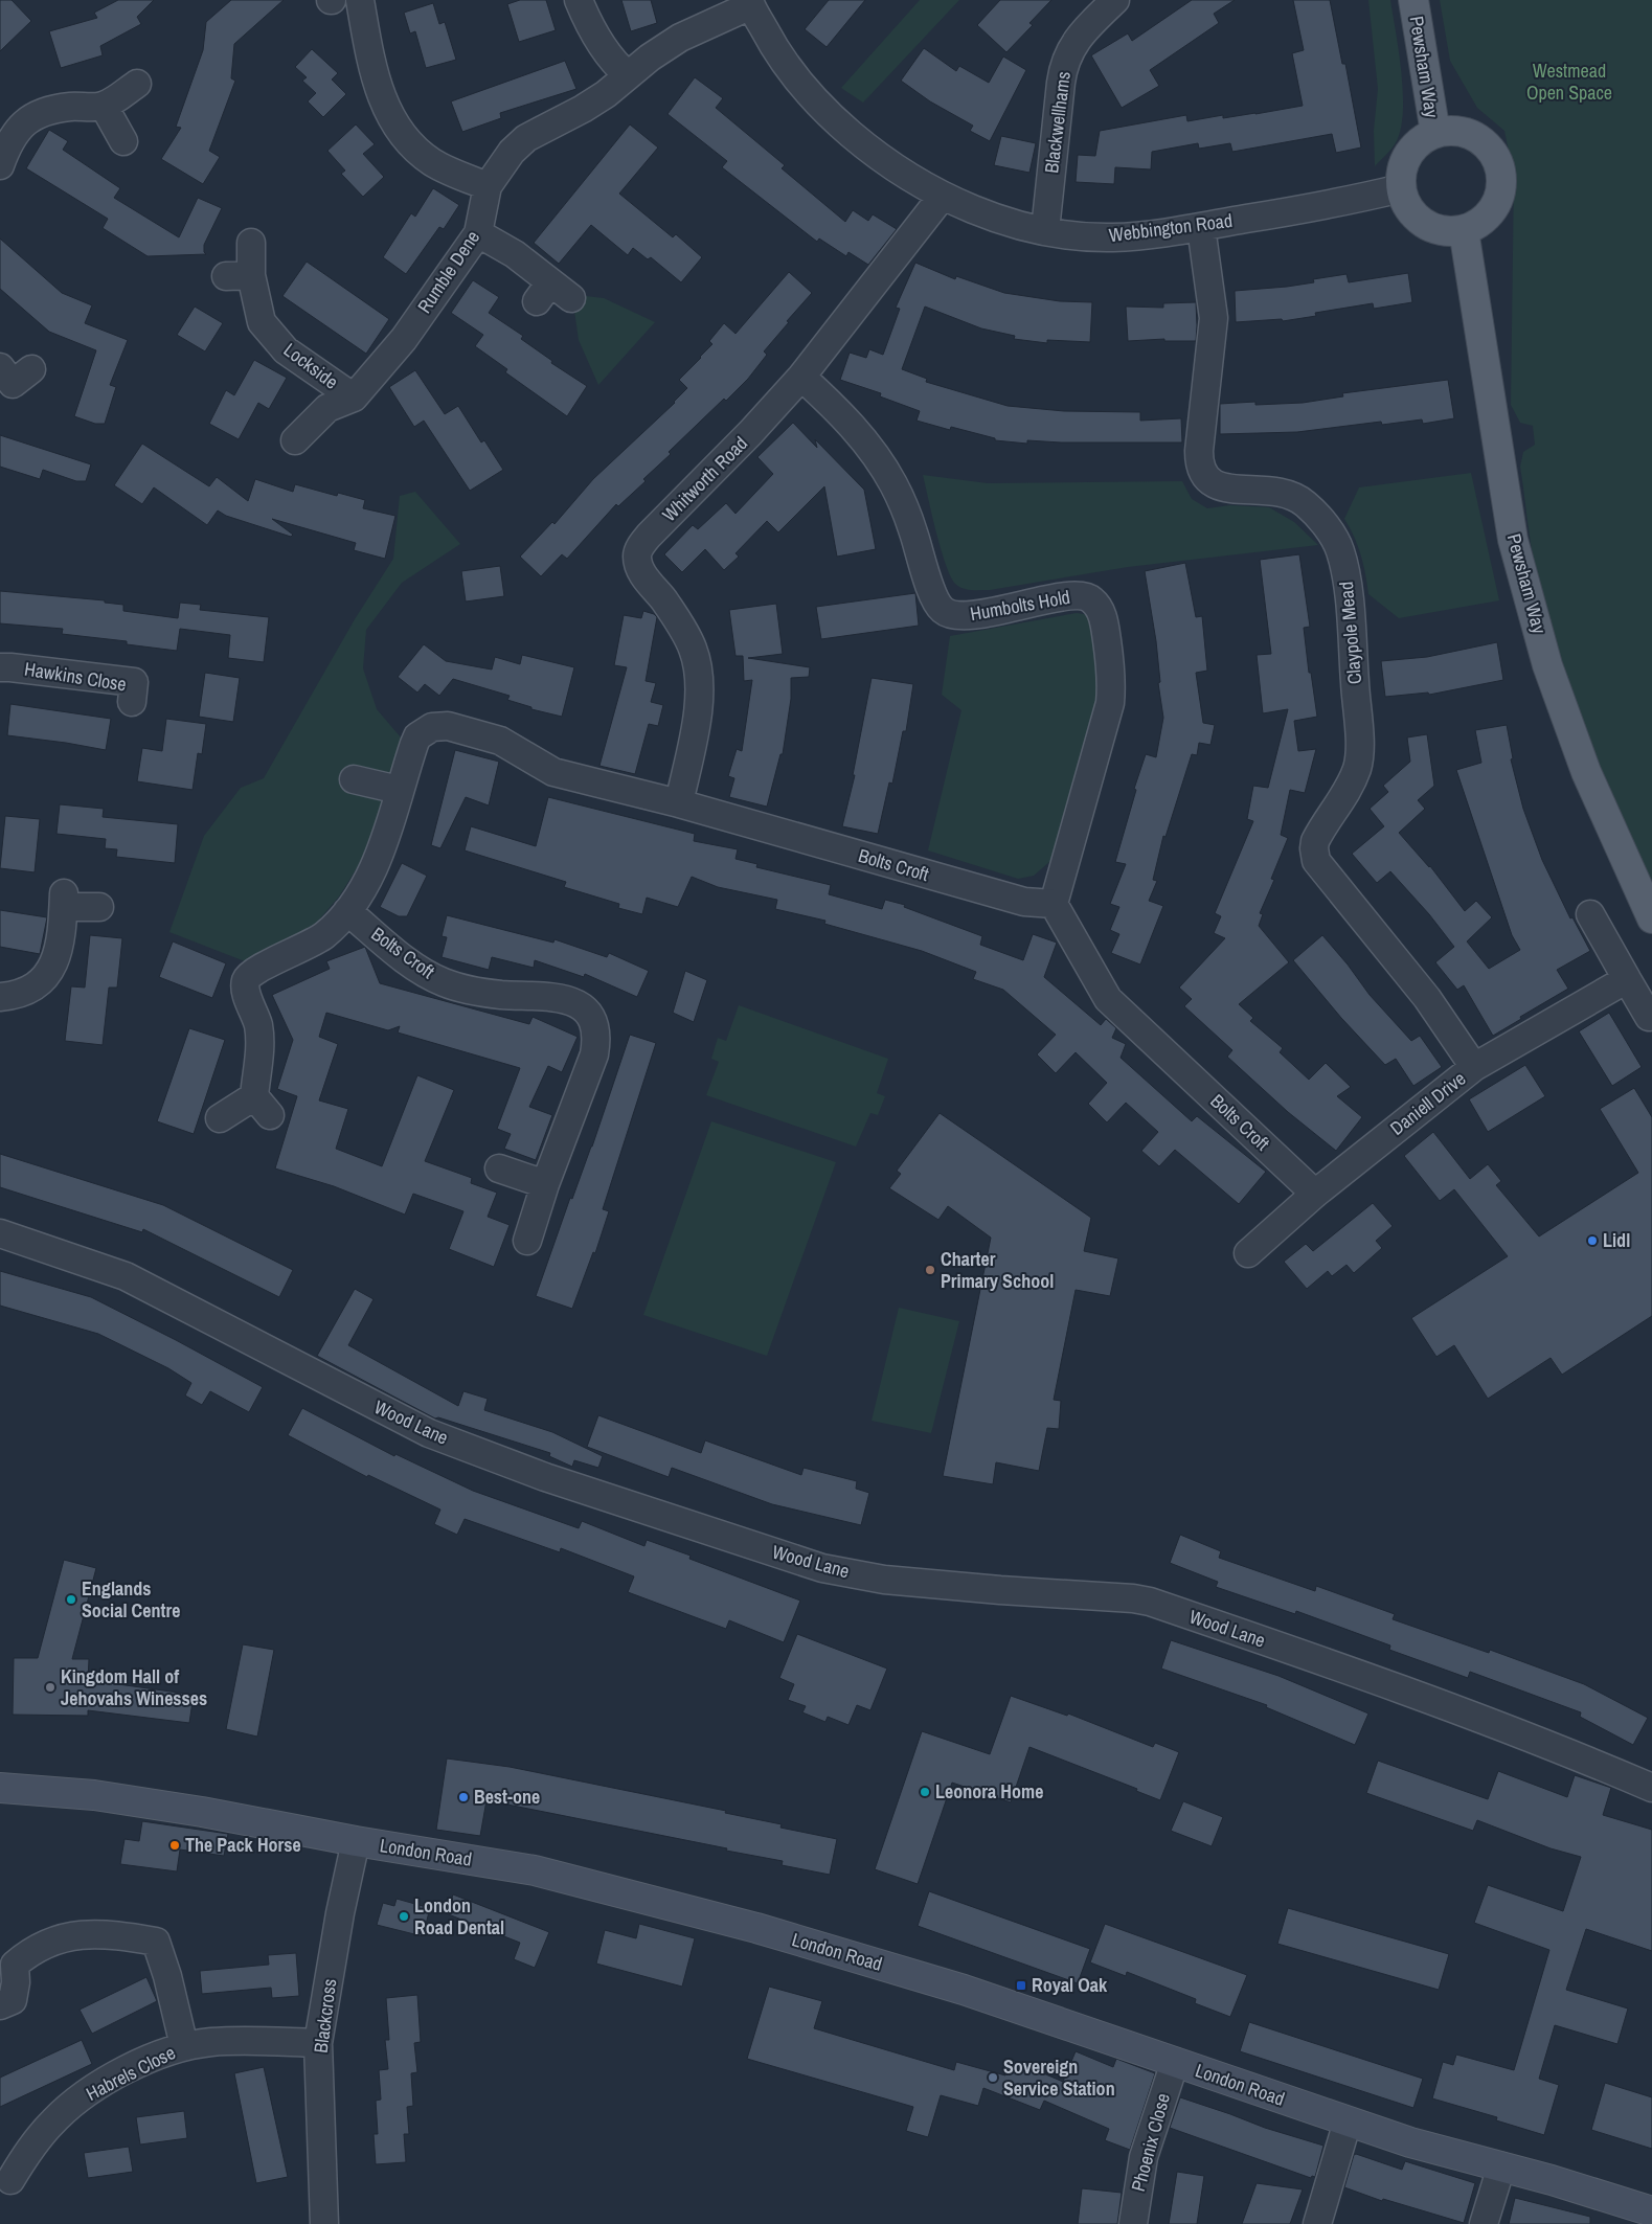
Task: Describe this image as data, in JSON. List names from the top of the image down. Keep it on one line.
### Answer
{"streets":{"main road":["Pewsham Way"],"street":["Blackwellhams","Webbington Road","Rumble Dene","Lockside","Whitworth Road","Humbolts Hold","Claypole Mead","Hawkins Close","Bolts Croft","Daniell Drive","Wood Lane","London Road","Blackcross","Habrels Close","Phoenix Close"]},"crossings":[["Pewsham Way","Webbington Road"],["Blackwellhams","Webbington Road"],["Webbington Road","Rumble Dene"],["Webbington Road","Whitworth Road"],["Webbington Road","Claypole Mead"],["Rumble Dene","Lockside"],["Whitworth Road","Humbolts Hold"],["Whitworth Road","Bolts Croft"],["Humbolts Hold","Bolts Croft"],["Claypole Mead","Daniell Drive"],["Bolts Croft","Daniell Drive"],["London Road","Blackcross"],["London Road","Phoenix Close"],["Blackcross","Habrels Close"]],"parks":["Westmead Open Space"],"places":{"other":["Lidl","Charter Primary School","Englands Social Centre","Kingdom Hall of Jehovahs Winesses","Leonora Home","Best-one","The Pack Horse","London Road Dental","Sovereign Service Station"],"transit":["Royal Oak"]}}
